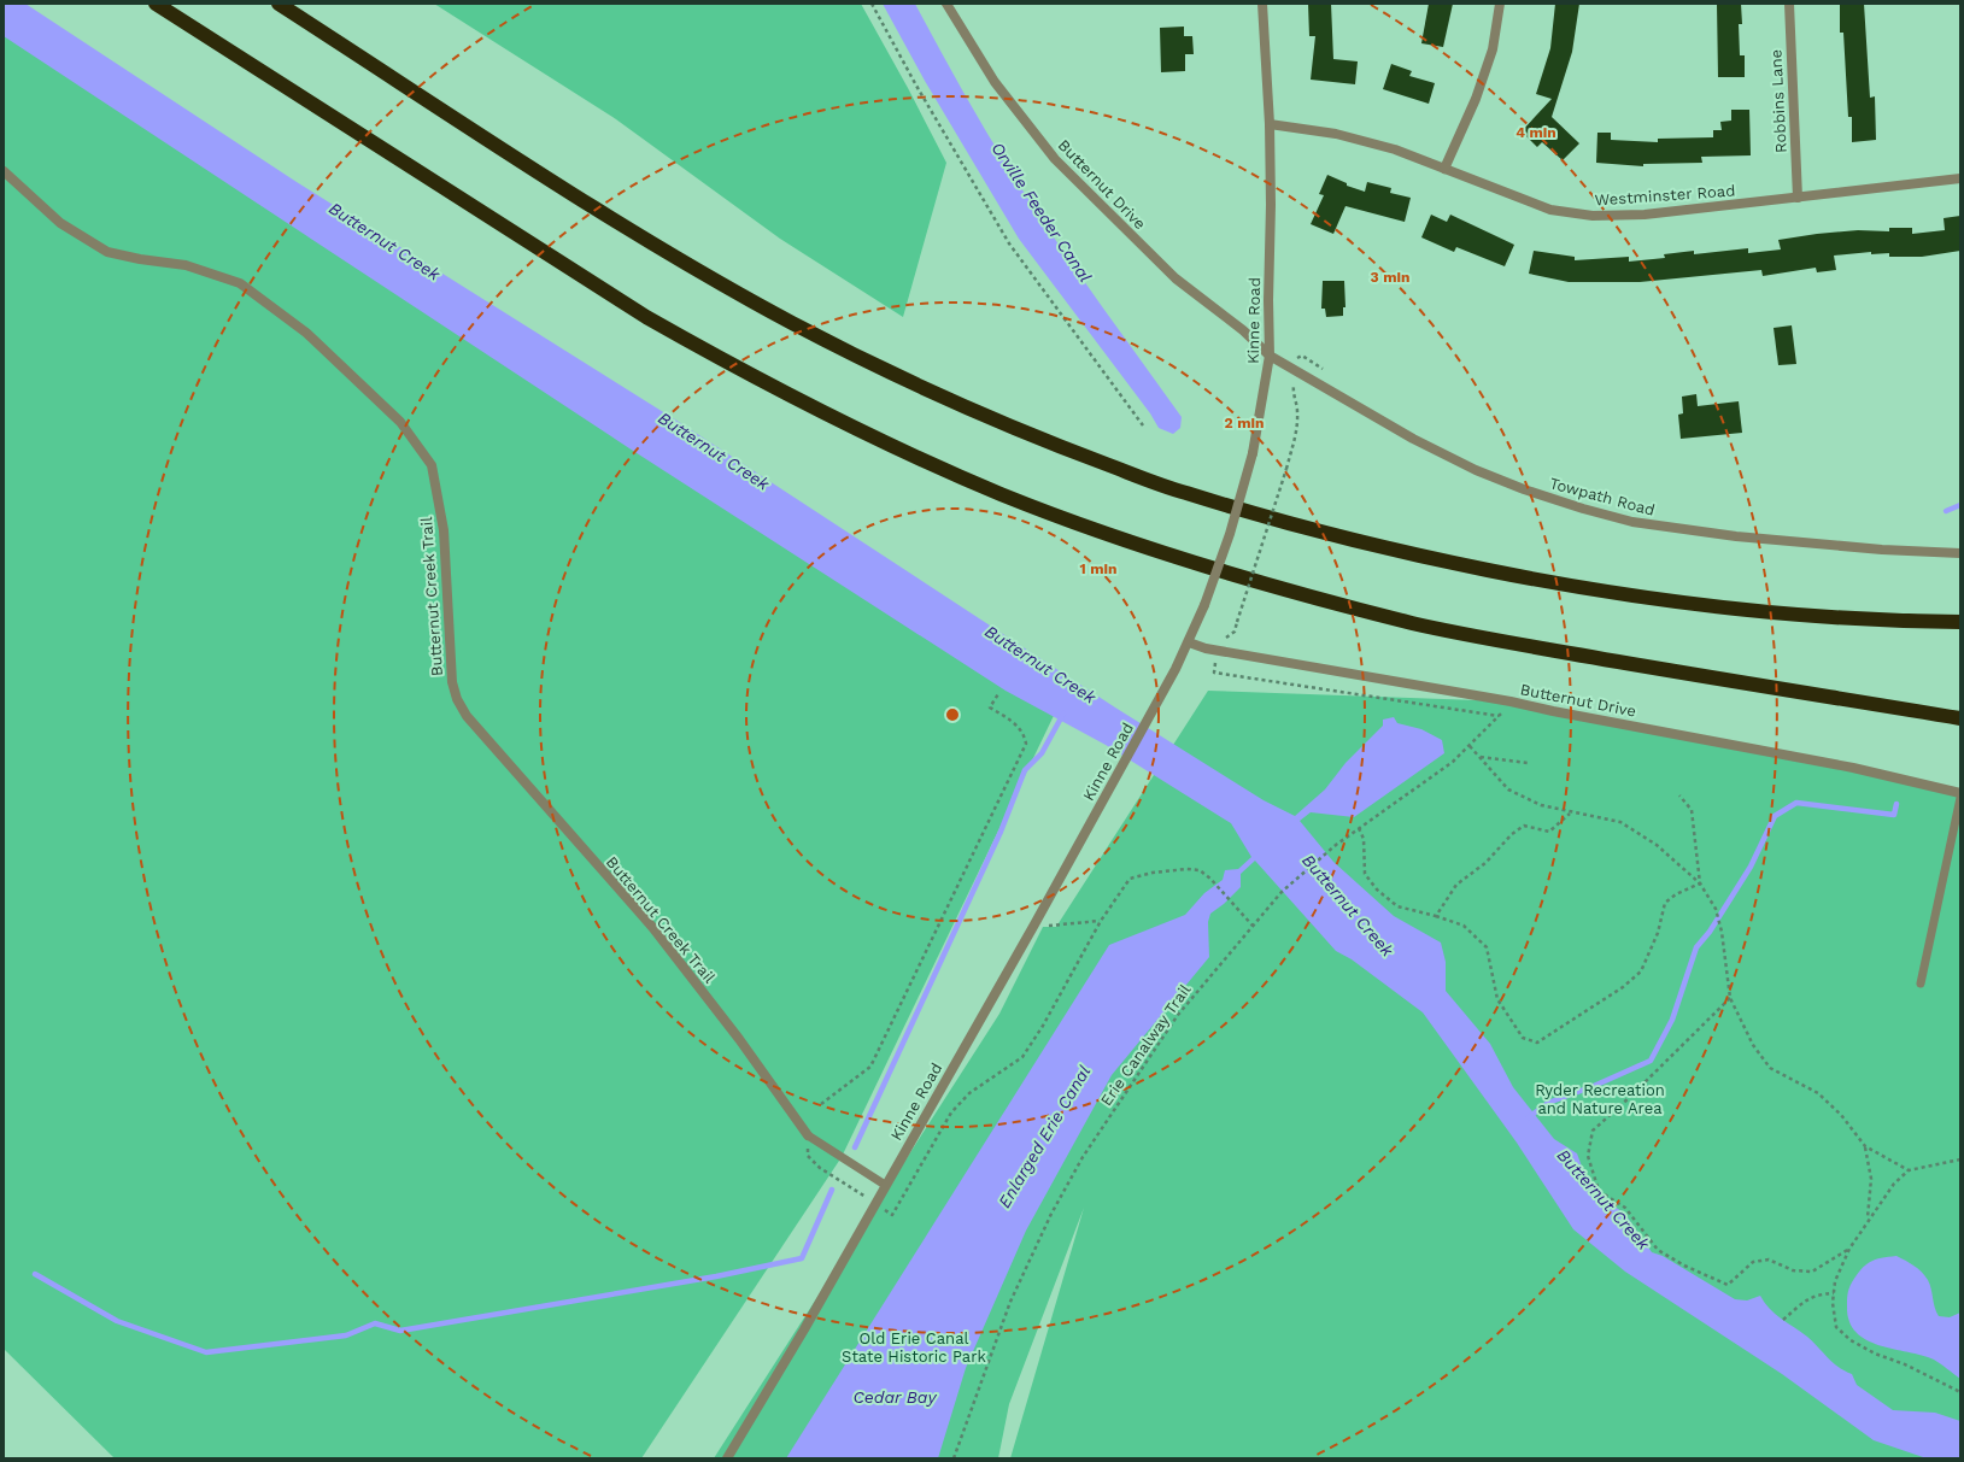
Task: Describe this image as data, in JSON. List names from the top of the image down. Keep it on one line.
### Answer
{"streets":{"street":["Robbins Lane","Butternut Drive","Westminster Road","Kinne Road","Towpath Road","Butternut Creek Trail"],"path":["Erie Canalway Trail"]},"crossings":[["Robbins Lane","Westminster Road"],["Butternut Drive","Kinne Road"],["Butternut Drive","Towpath Road"],["Butternut Drive","Erie Canalway Trail"],["Westminster Road","Kinne Road"],["Kinne Road","Towpath Road"]],"water":["Orville Feeder Canal","Butternut Creek","Enlarged Erie Canal","Cedar Bay"],"parks":["Ryder Recreation and Nature Area","Old Erie Canal State Historic Park"],"rings":["4 min","3 min","2 min","1 min"]}
